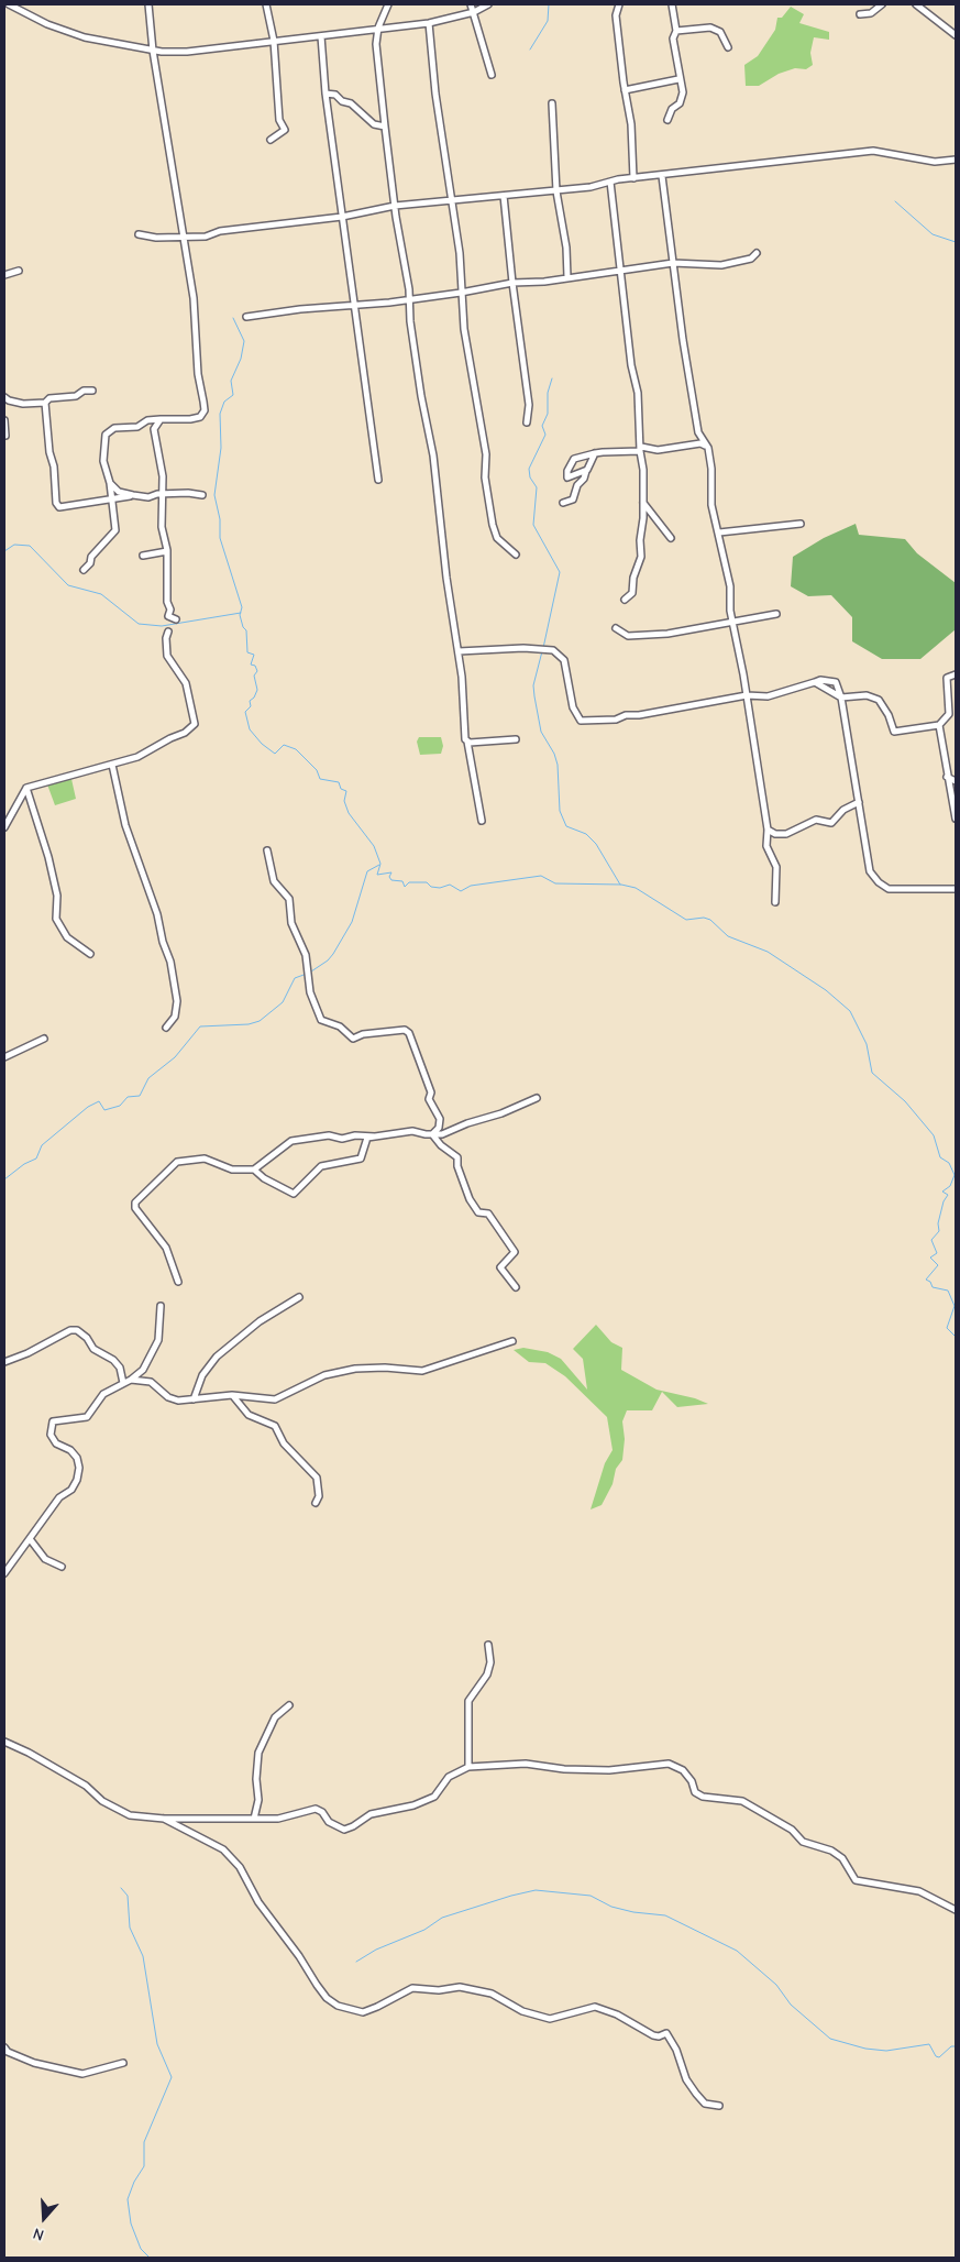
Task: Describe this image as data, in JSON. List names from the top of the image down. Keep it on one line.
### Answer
{"north":"bottom"}
